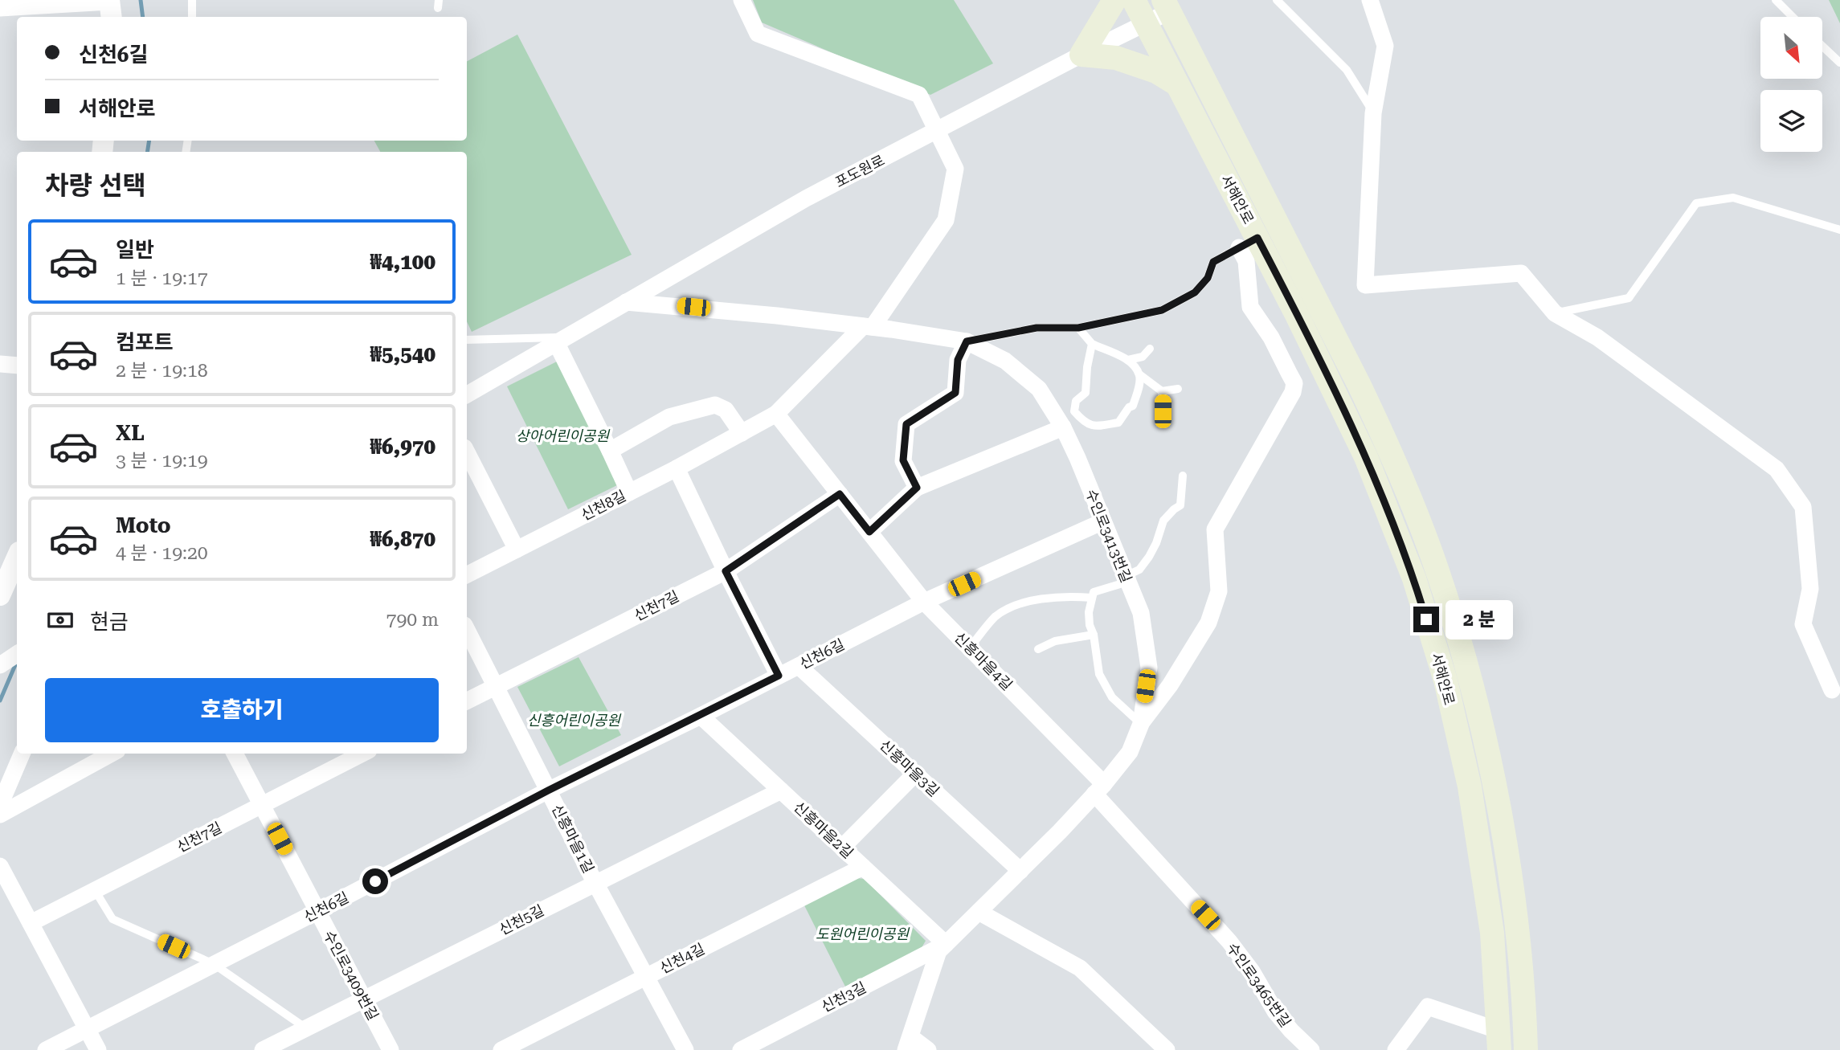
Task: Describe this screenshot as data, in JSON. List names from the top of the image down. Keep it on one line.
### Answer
{"streets":{"main road":["서해안로"],"street":["포도원로","신천8길","수인로3413번길","신천7길","신천6길","신흥마을4길","신흥마을3길","신흥마을2길","신흥마을1길","신천5길","신천4길","수인로3409번길","수인로3465번길","신천3길"]},"crossings":[["포도원로","서해안로"],["포도원로","수인로3413번길"],["신천8길","수인로3413번길"],["신천8길","신흥마을4길"],["수인로3413번길","신천6길"],["수인로3413번길","신흥마을4길"],["수인로3413번길","신흥마을3길"],["수인로3413번길","신흥마을2길"],["수인로3413번길","수인로3465번길"],["수인로3413번길","신천3길"],["신천7길","신흥마을4길"],["신천7길","신흥마을1길"],["신천7길","수인로3409번길"],["신천6길","신흥마을4길"],["신천6길","신흥마을3길"],["신천6길","신흥마을2길"],["신천6길","신흥마을1길"],["신천6길","수인로3409번길"],["신흥마을4길","수인로3465번길"],["신흥마을2길","신천5길"],["신흥마을2길","신천4길"],["신흥마을2길","신천3길"],["신흥마을1길","신천5길"],["신흥마을1길","신천4길"],["신천5길","수인로3409번길"]],"parks":["상아어린이공원","신흥어린이공원","도원어린이공원"],"north":"bottom right","page":{"banner":["신천6길","서해안로"],"heading":"차량 선택","list":[{"name":"일반","note":"1 분 · 19:17","value":"₩4,100"},{"name":"컴포트","note":"2 분 · 19:18","value":"₩5,540"},{"name":"XL","note":"3 분 · 19:19","value":"₩6,970"},{"name":"Moto","note":"4 분 · 19:20","value":"₩6,870"}],"pay":["현금","790 m"],"bubble":"2 분","buttons":"호출하기"}}
